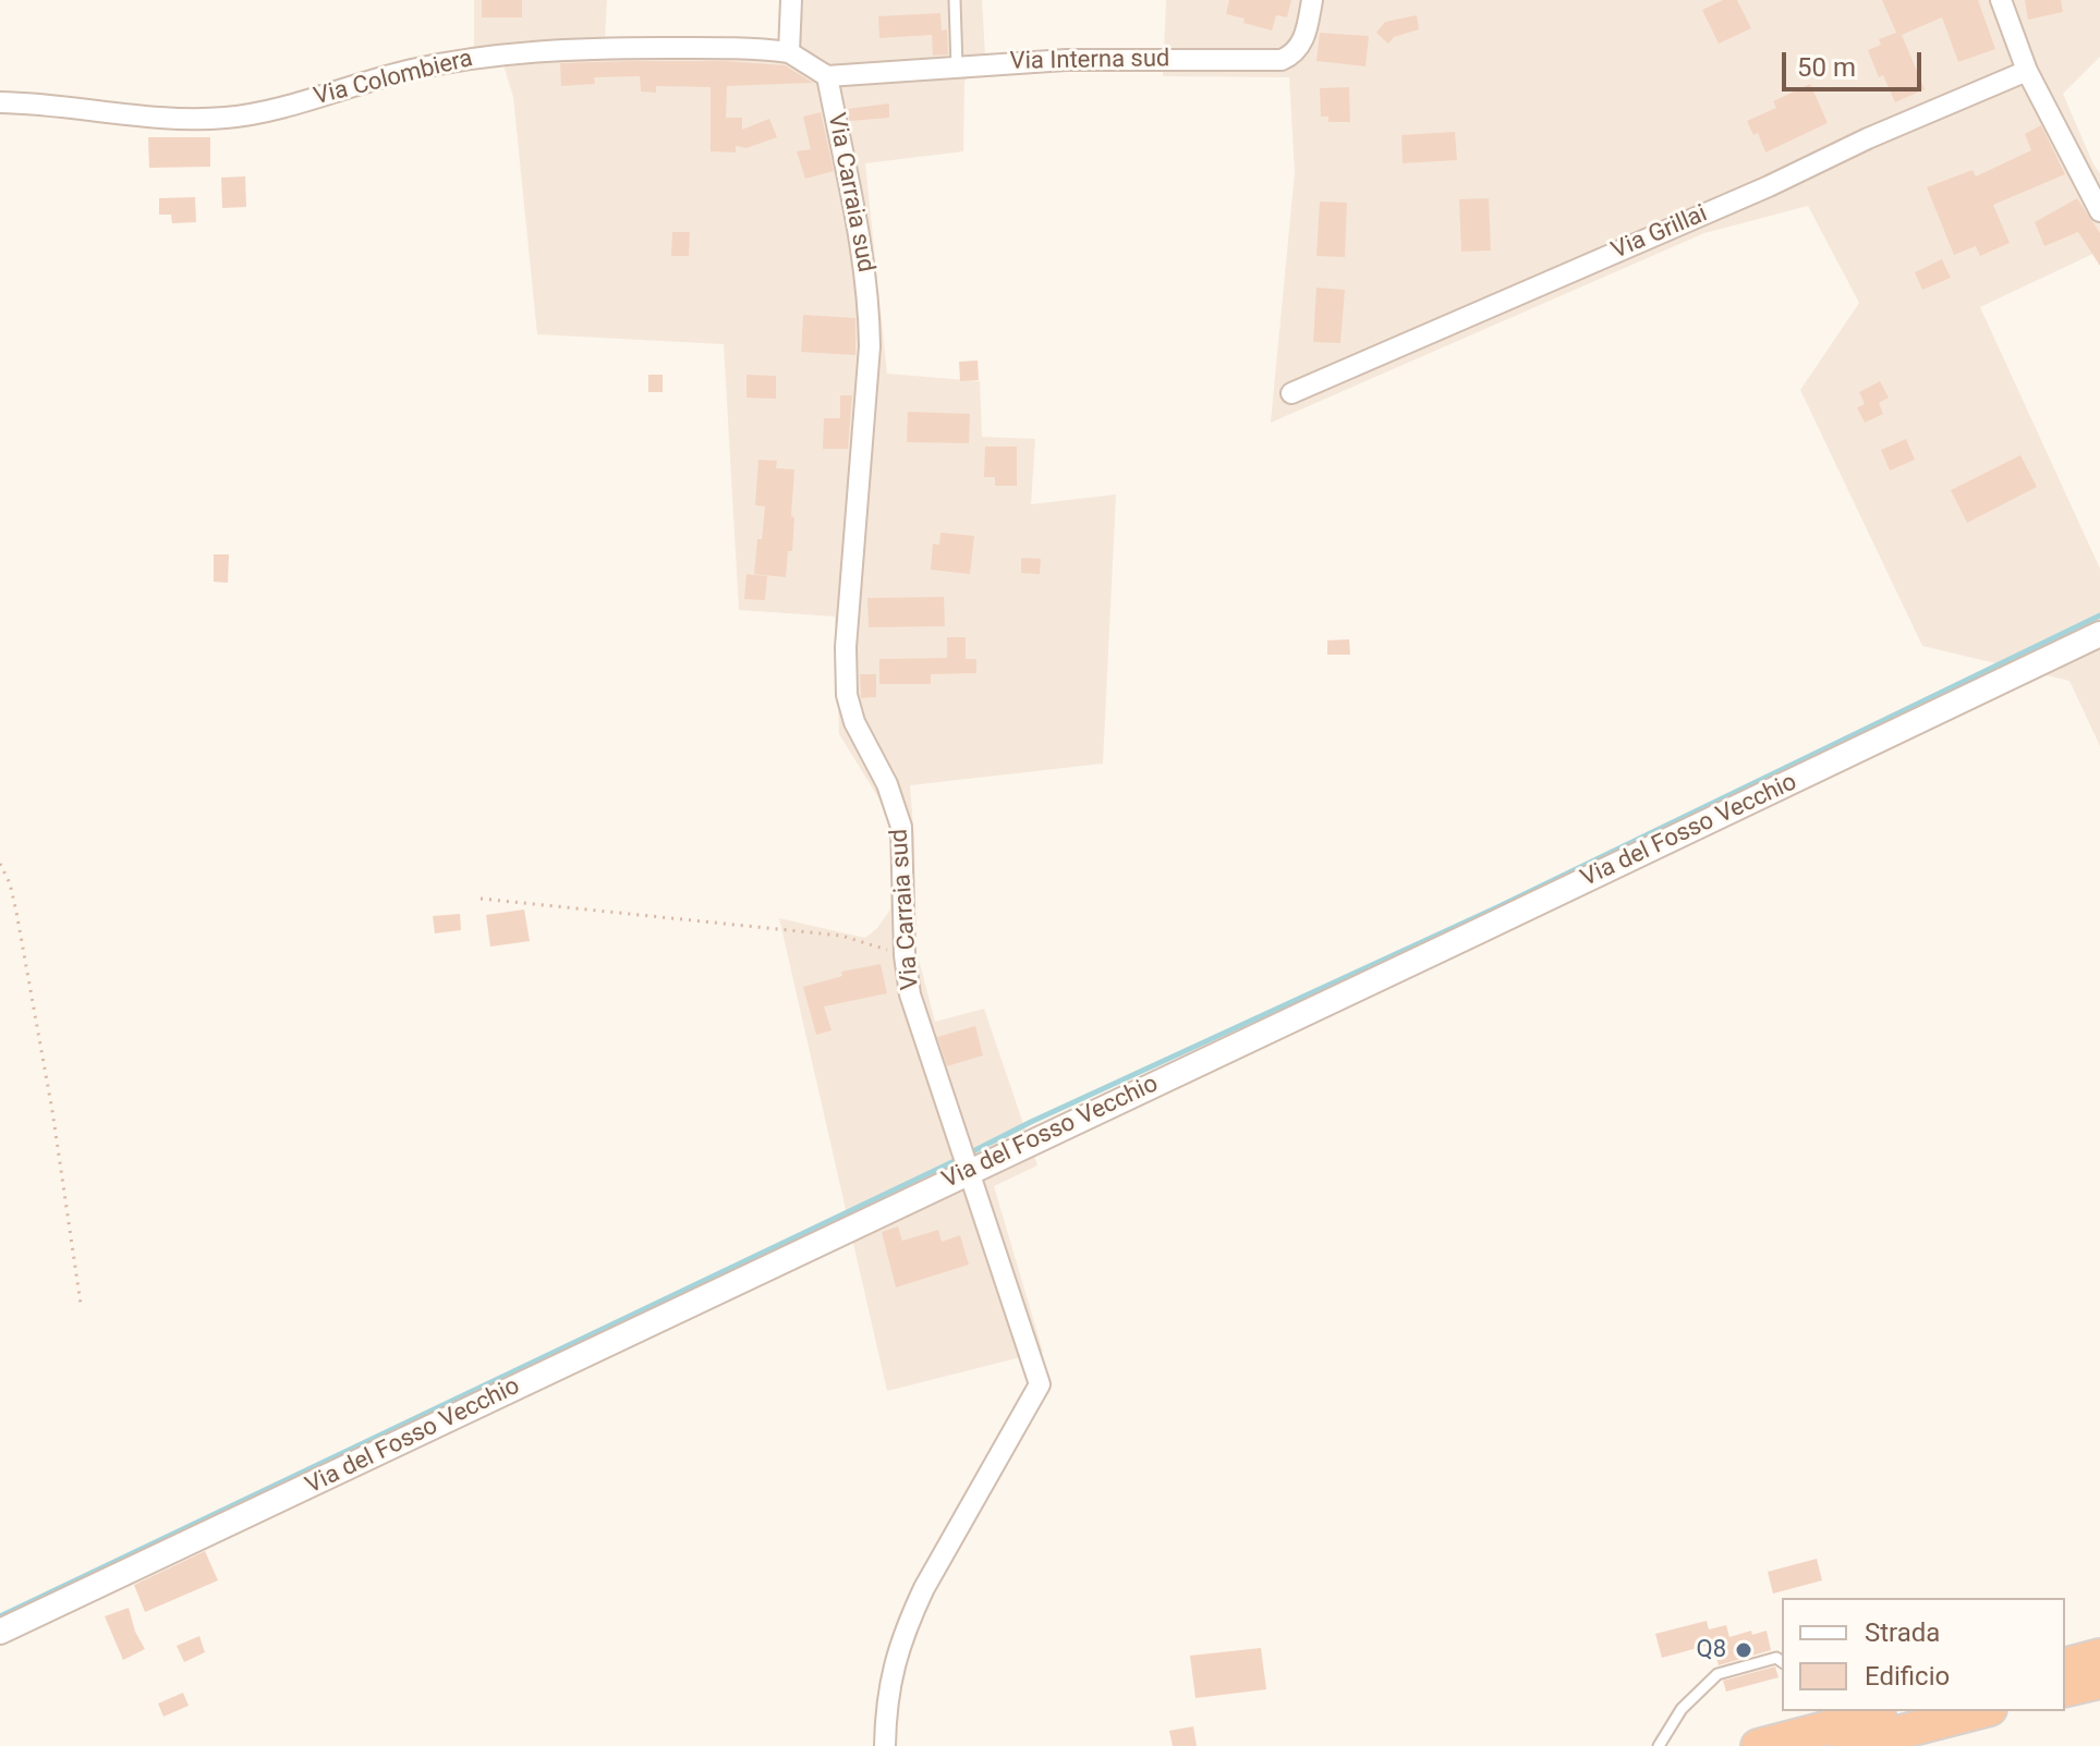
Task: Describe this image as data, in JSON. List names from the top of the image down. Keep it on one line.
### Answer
{"streets":{"street":["Via Interna sud","Via Colombiera","Via Carraia sud","Via Grillai","Via del Fosso Vecchio"]},"crossings":[["Via Interna sud","Via Carraia sud"],["Via Carraia sud","Via del Fosso Vecchio"]],"places":["Q8"],"legend":["Strada","Edificio"],"scale_bar":"50 m"}
